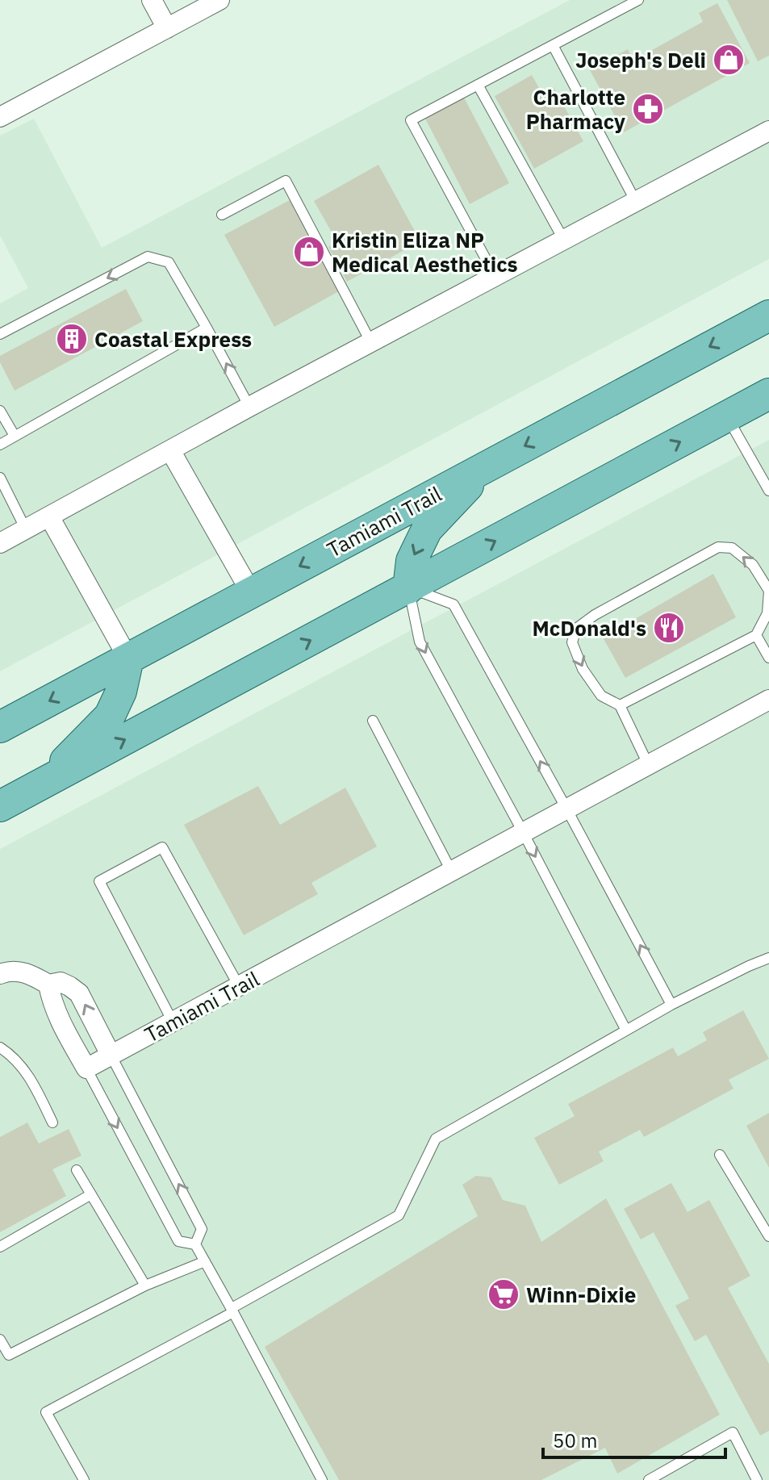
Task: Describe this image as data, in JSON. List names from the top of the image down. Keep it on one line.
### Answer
{"streets":{"main road":["Tamiami Trail"]},"places":{"shop":["Joseph's Deli","Kristin Eliza NP Medical Aesthetics"],"pharmacy":["Charlotte Pharmacy"],"building":["Coastal Express"],"restaurant":["McDonald's"],"supermarket":["Winn-Dixie"]},"scale_bar":"50 m"}
